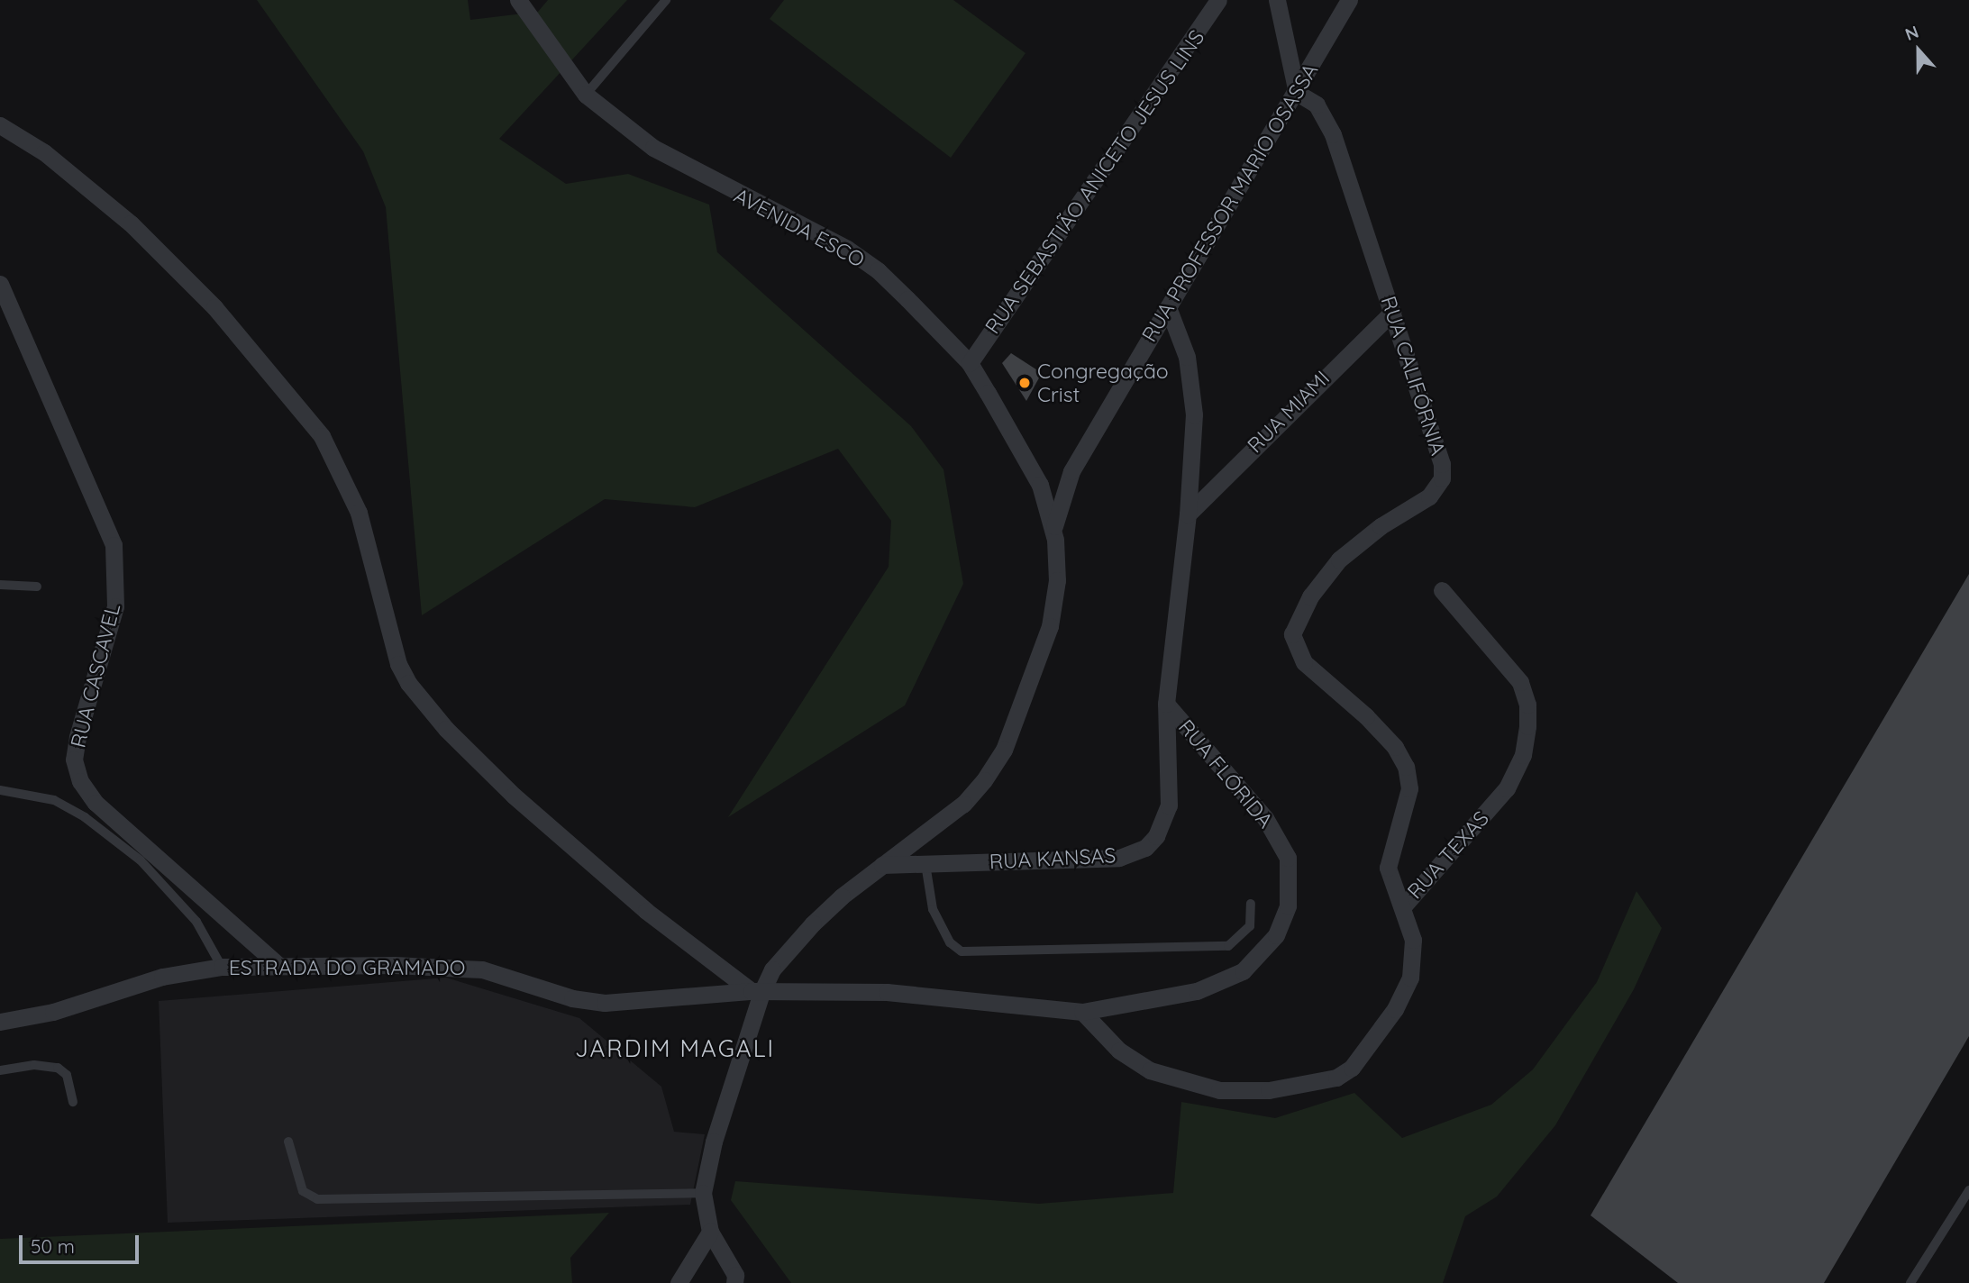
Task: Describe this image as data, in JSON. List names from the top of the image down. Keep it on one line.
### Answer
{"streets":{"street":["RUA SEBASTIÃO ANICETO JESUS LINS","RUA PROFESSOR MARIO OSASSA","AVENIDA ESCO","RUA CALIFÓRNIA","RUA MIAMI","RUA CASCAVEL","RUA FLÓRIDA","RUA TEXAS","RUA KANSAS","ESTRADA DO GRAMADO"]},"crossings":[["RUA SEBASTIÃO ANICETO JESUS LINS","AVENIDA ESCO"],["RUA PROFESSOR MARIO OSASSA","AVENIDA ESCO"],["RUA PROFESSOR MARIO OSASSA","RUA CALIFÓRNIA"],["RUA PROFESSOR MARIO OSASSA","RUA FLÓRIDA"],["RUA CALIFÓRNIA","RUA MIAMI"],["RUA CALIFÓRNIA","RUA TEXAS"],["RUA MIAMI","RUA FLÓRIDA"],["RUA CASCAVEL","ESTRADA DO GRAMADO"],["RUA FLÓRIDA","RUA TEXAS"],["RUA FLÓRIDA","RUA KANSAS"],["RUA FLÓRIDA","ESTRADA DO GRAMADO"]],"districts":["JARDIM MAGALI"],"places":["Congregação Crist"],"scale_bar":"50 m","north":"top"}
